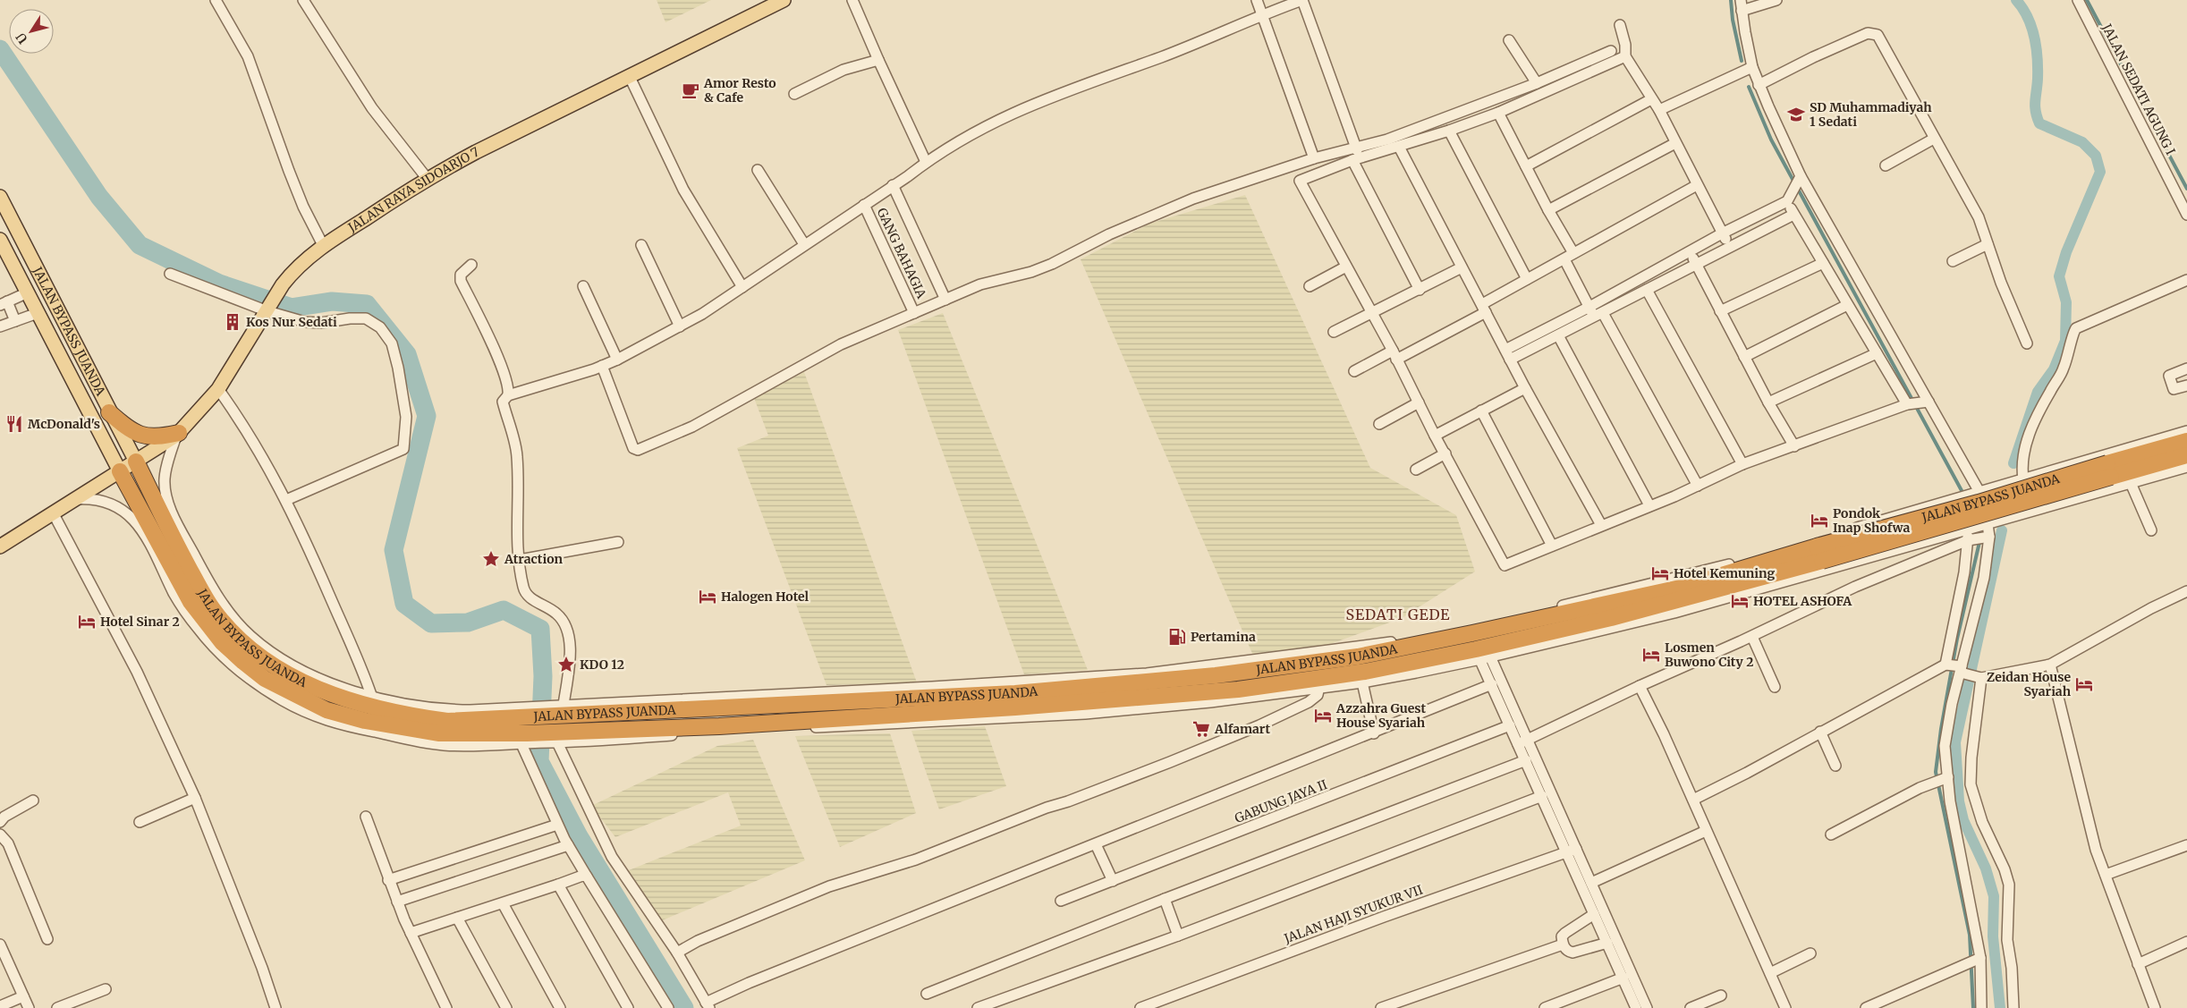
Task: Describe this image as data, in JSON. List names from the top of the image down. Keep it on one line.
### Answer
{"streets":{"highway":["JALAN BYPASS JUANDA"],"main road":["JALAN RAYA SIDOARJO 7"],"street":["JALAN SEDATI AGUNG I","GANG BAHAGIA","GABUNG JAYA II","JALAN HAJI SYUKUR VII"]},"crossings":[["JALAN RAYA SIDOARJO 7","JALAN BYPASS JUANDA"]],"districts":["SEDATI GEDE"],"places":{"cafe":["Amor Resto & Cafe"],"school or university":["SD Muhammadiyah 1 Sedati"],"building":["Kos Nur Sedati"],"restaurant":["McDonald's"],"hotel":["Pondok Inap Shofwa","Hotel Kemuning","Halogen Hotel","HOTEL ASHOFA","Hotel Sinar 2","Losmen Buwono City 2","Zeidan House Syariah","Azzahra Guest House Syariah"],"place":["Atraction","KDO 12"],"fuel station":["Pertamina"],"supermarket":["Alfamart"]},"north":"bottom left"}
